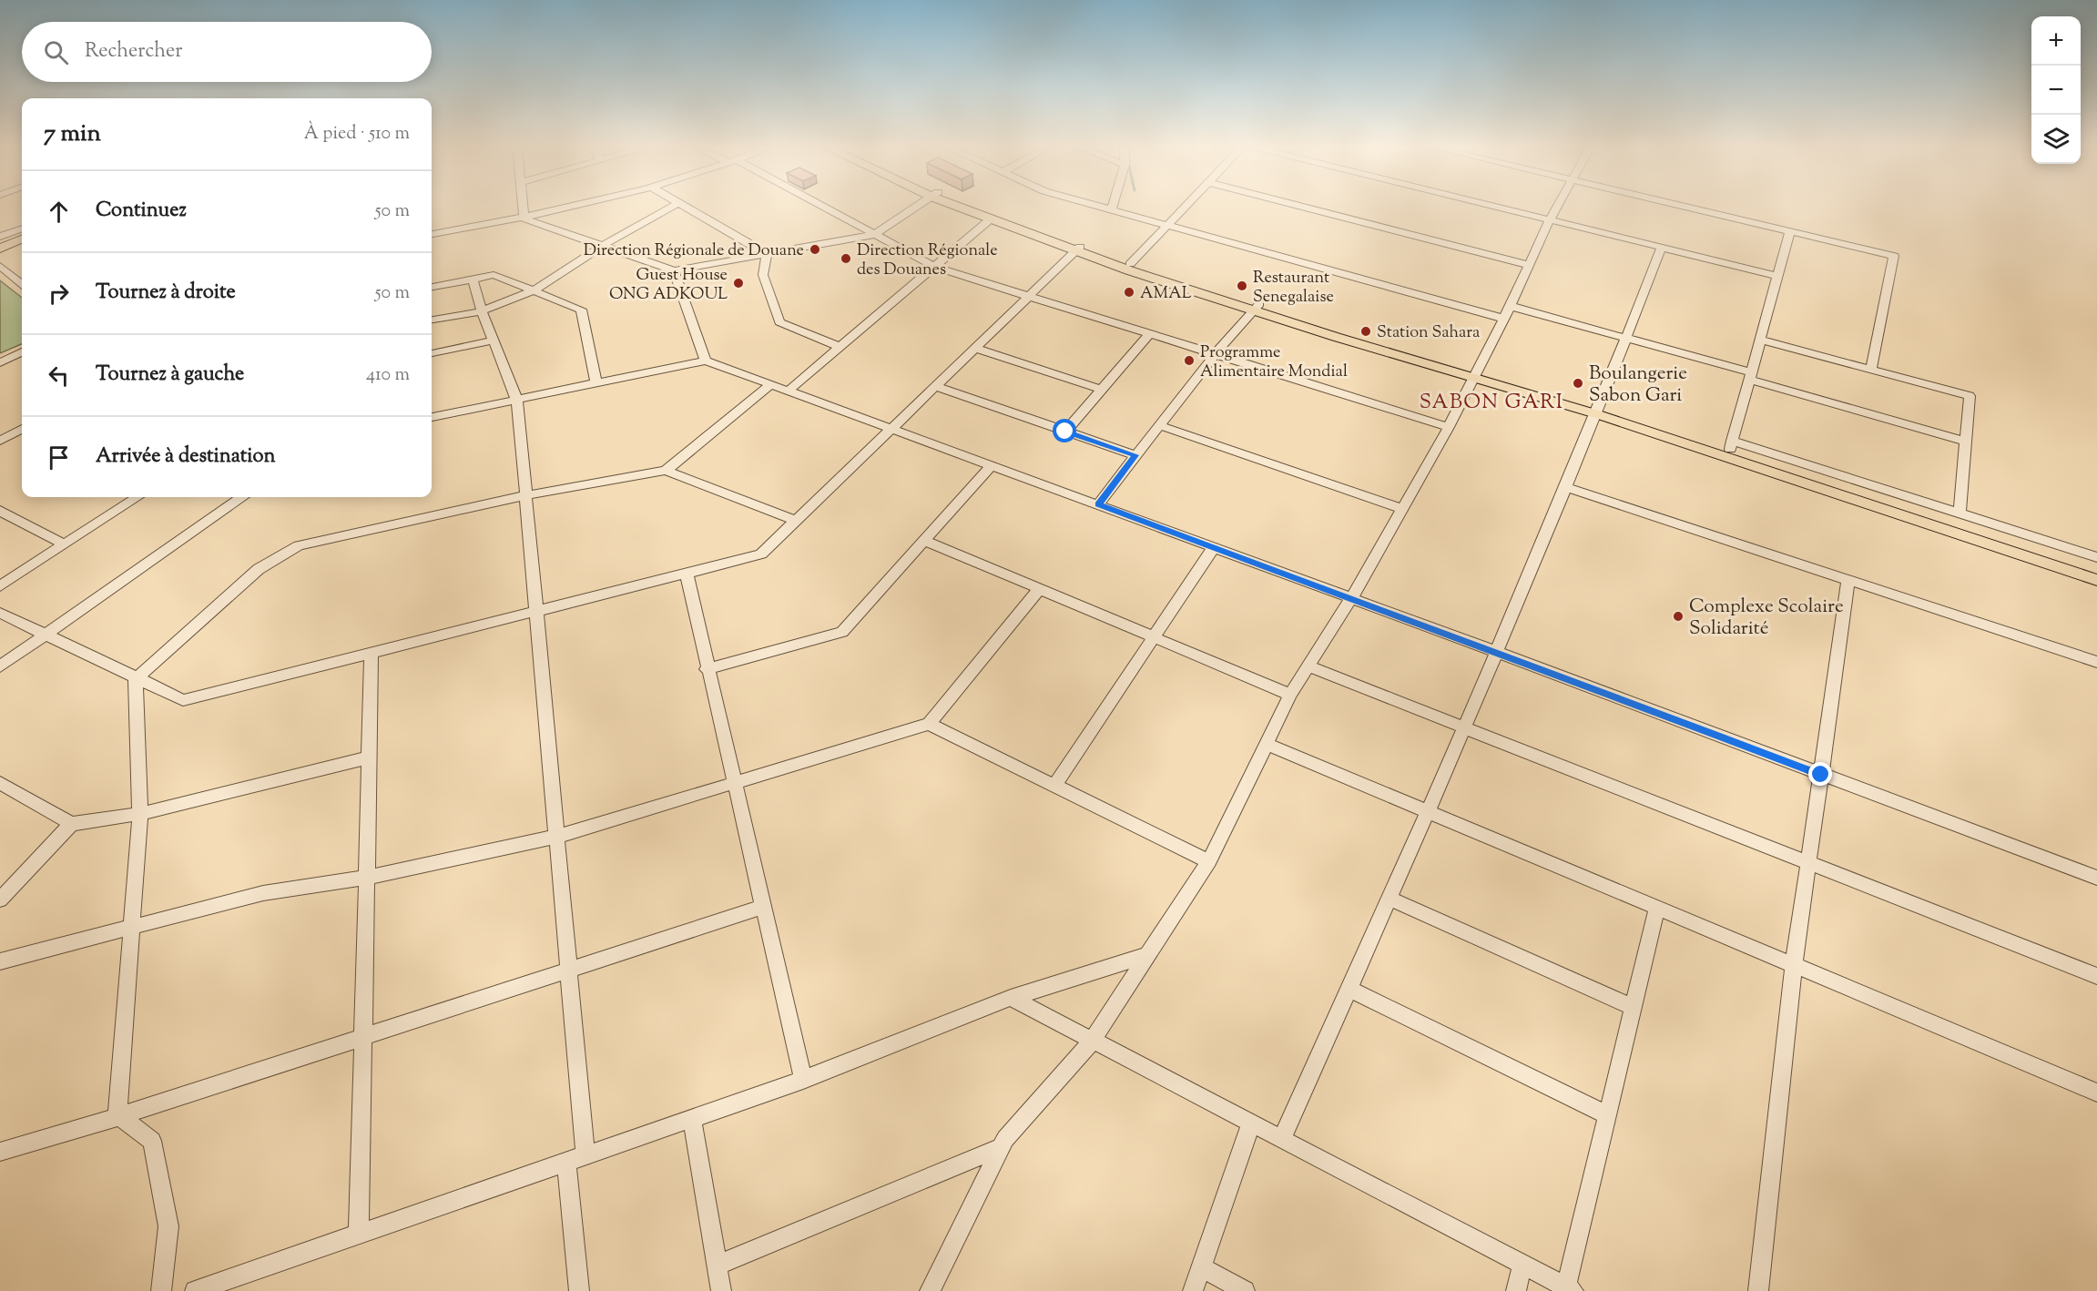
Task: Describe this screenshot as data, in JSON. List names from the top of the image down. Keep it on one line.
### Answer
{"districts":["SABON GARI"],"places":["Direction Régionale de Douane","Direction Régionale des Douanes","Guest House ONG ADKOUL","Restaurant Senegalaise","AMAL","Station Sahara","Programme Alimentaire Mondial","Boulangerie Sabon Gari","Complexe Scolaire Solidarité"],"page":{"map_buttons":["+","−"],"search":"Rechercher","heading":["7 min","À pied · 510 m"],"list":[["Continuez","50 m"],["Tournez à droite","50 m"],["Tournez à gauche","410 m"],"Arrivée à destination"]}}
